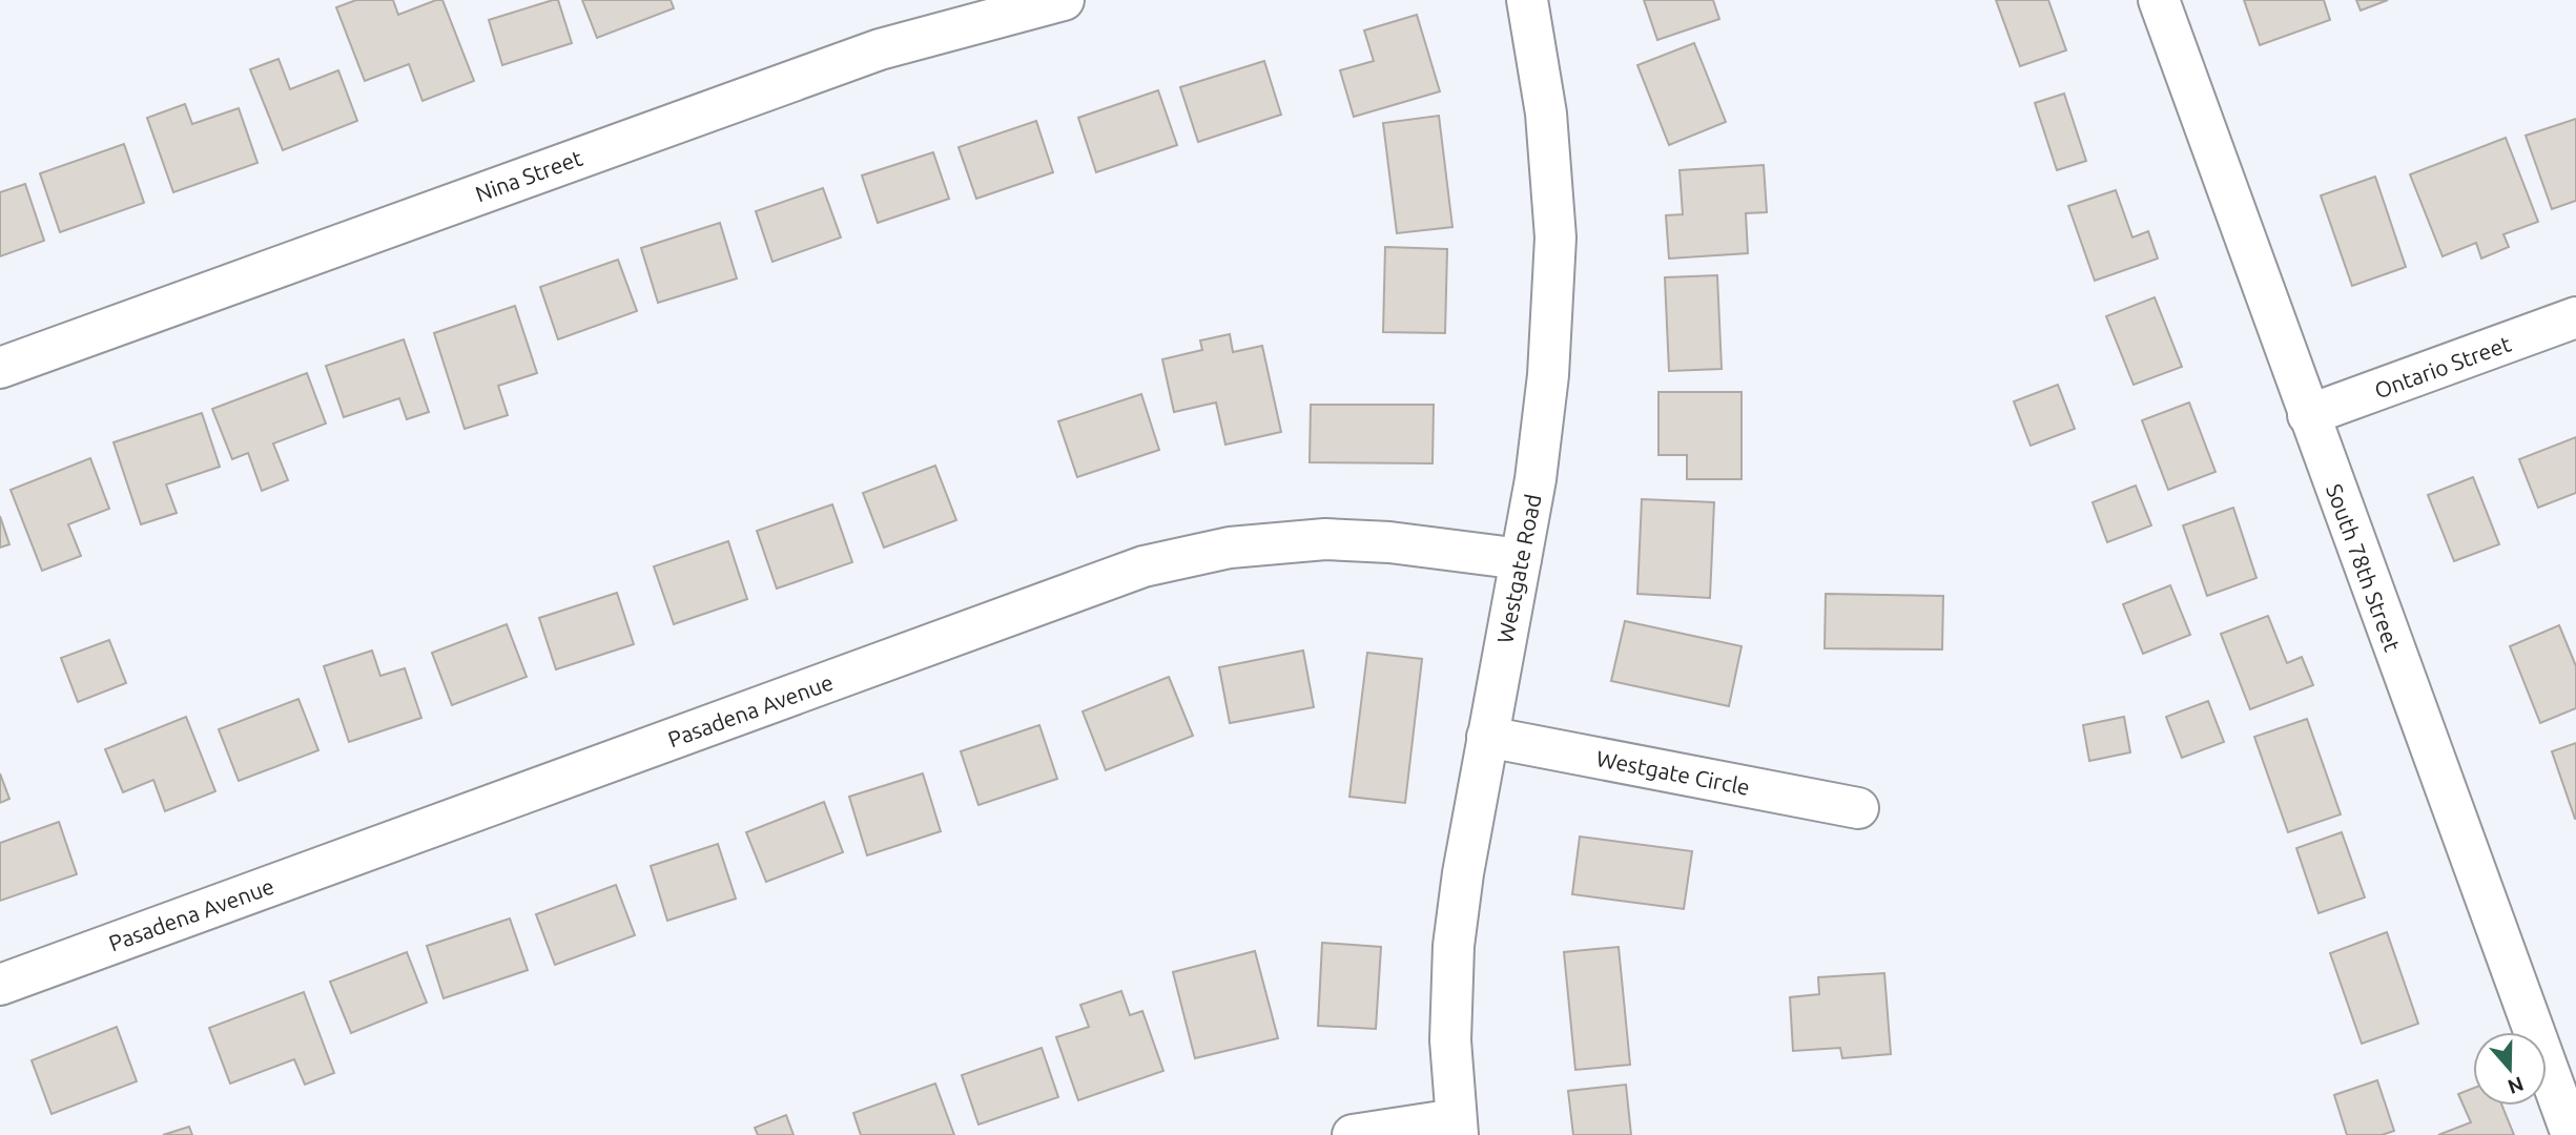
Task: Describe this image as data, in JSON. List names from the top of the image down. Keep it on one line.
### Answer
{"streets":{"street":["Nina Street","Ontario Street","South 78th Street","Westgate Road","Pasadena Avenue","Westgate Circle"]},"crossings":[["Ontario Street","South 78th Street"],["Westgate Road","Pasadena Avenue"],["Westgate Road","Westgate Circle"]],"north":"bottom"}
